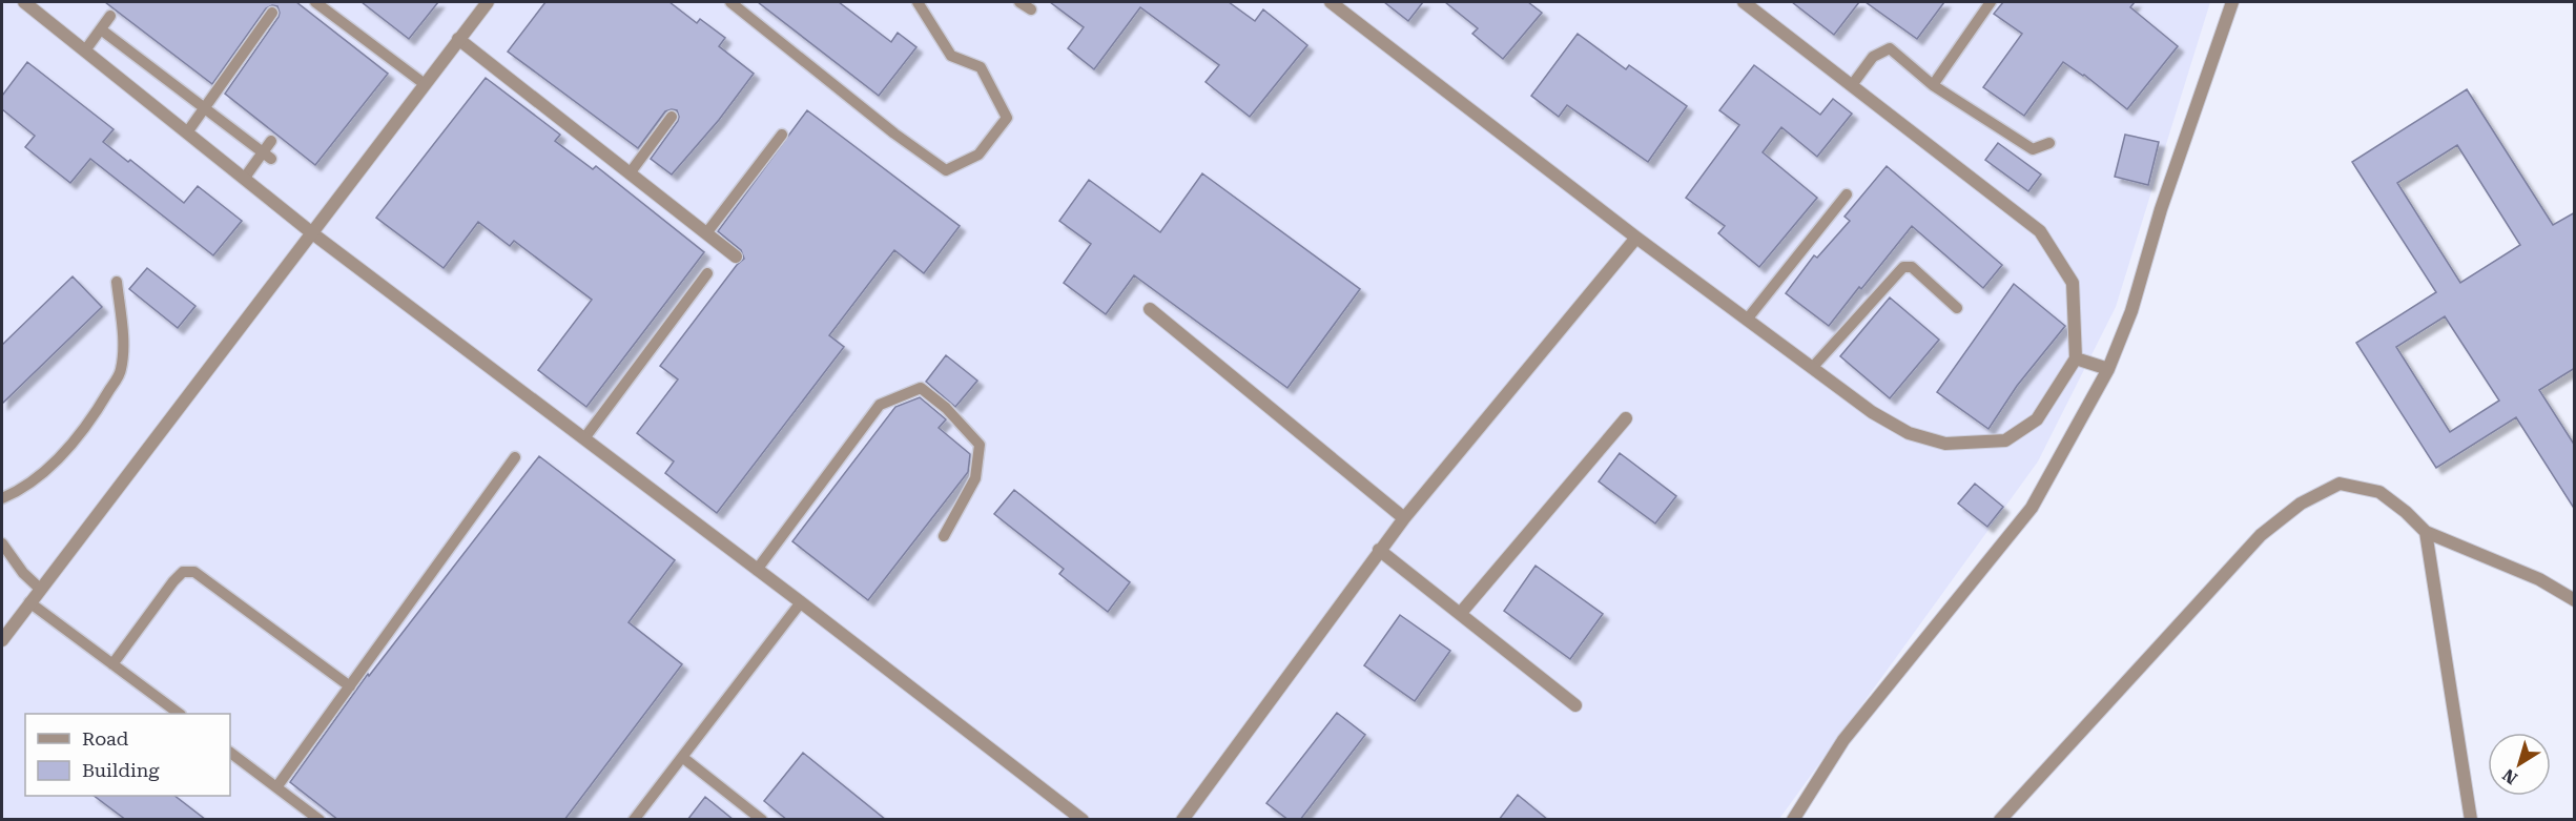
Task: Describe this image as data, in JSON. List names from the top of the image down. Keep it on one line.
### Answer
{"legend":["Road","Building"],"north":"bottom left"}
